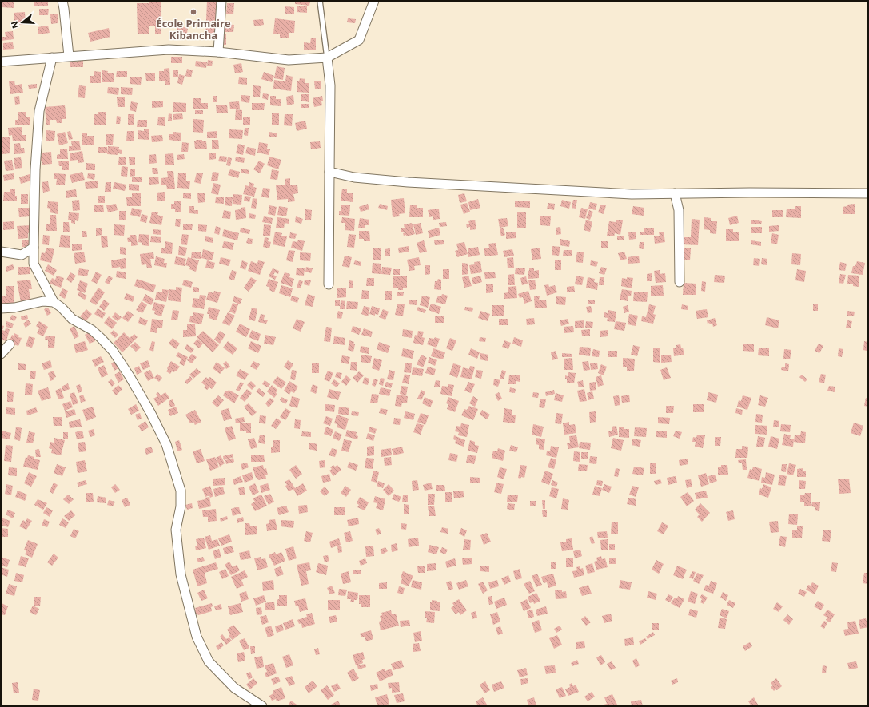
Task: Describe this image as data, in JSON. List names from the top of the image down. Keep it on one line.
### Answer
{"places":["École Primaire Kibancha"],"north":"left"}
